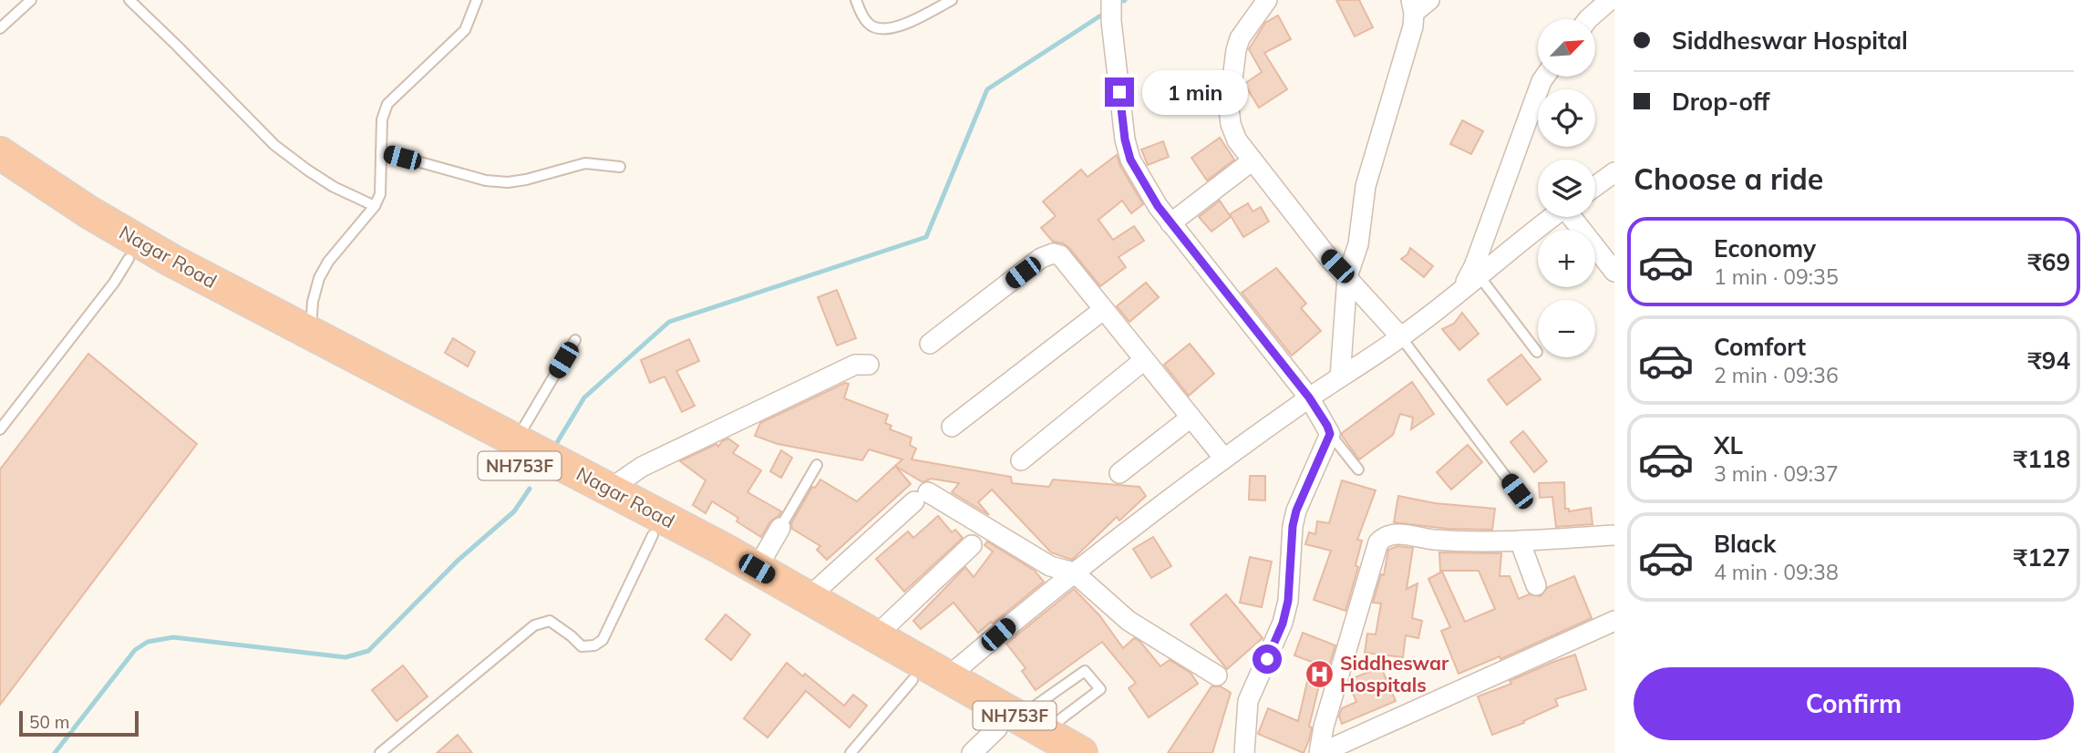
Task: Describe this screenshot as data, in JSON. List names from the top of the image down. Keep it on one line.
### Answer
{"streets":{"highway":["Nagar Road","NH753F"]},"places":{"hospital":["Siddheswar Hospitals"]},"scale_bar":"50 m","north":"top right","page":{"banner":["Siddheswar Hospital","Drop-off"],"map_buttons":["+","−"],"bubble":"1 min","heading":"Choose a ride","list":[{"name":"Economy","note":"1 min · 09:35","value":"₹69"},{"name":"Comfort","note":"2 min · 09:36","value":"₹94"},{"name":"XL","note":"3 min · 09:37","value":"₹118"},{"name":"Black","note":"4 min · 09:38","value":"₹127"}],"buttons":"Confirm","scale":"50 m"}}
